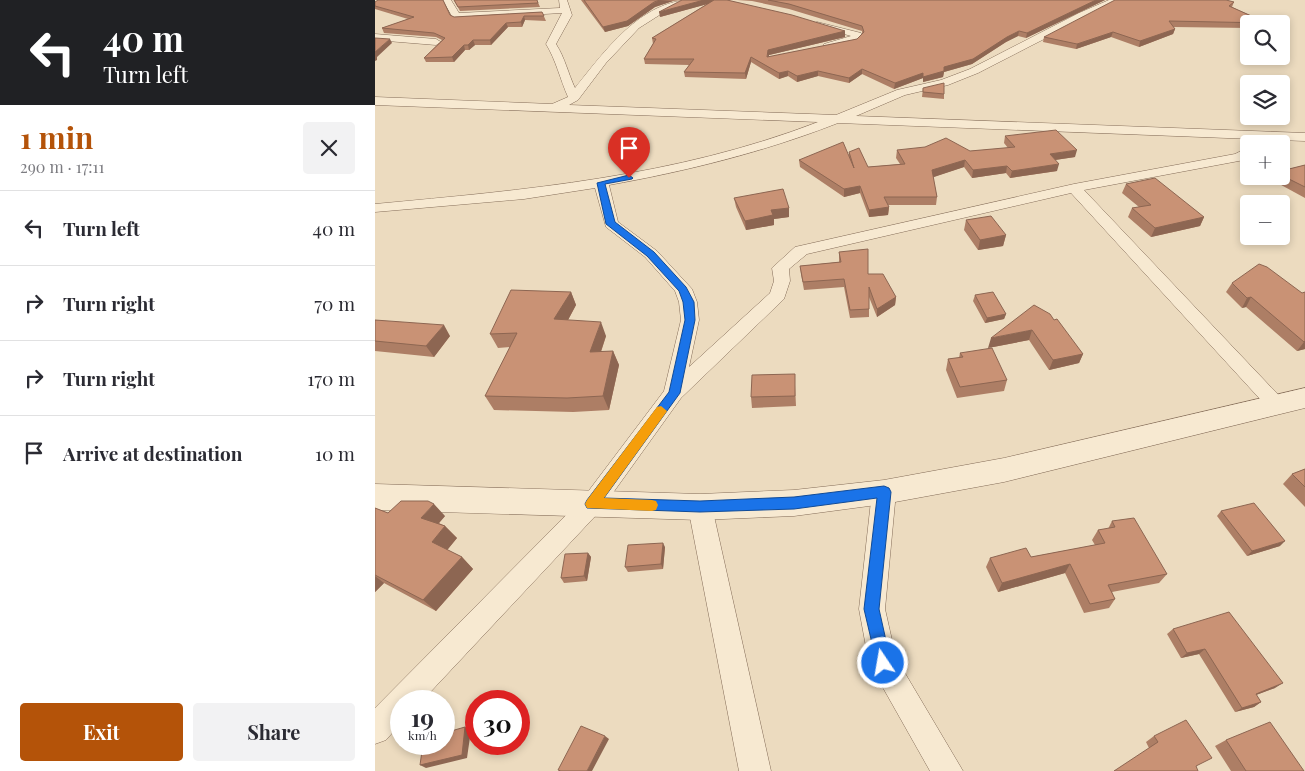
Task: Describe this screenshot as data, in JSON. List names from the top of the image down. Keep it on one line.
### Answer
{"page":{"turn":["40 m","Turn left"],"map_buttons":["+","−"],"heading":["1 min","290 m · 17:11"],"list":[{"name":"Turn left","value":"40 m"},{"name":"Turn right","value":"70 m"},{"name":"Turn right","value":"170 m"},{"name":"Arrive at destination","value":"10 m"}],"speed":"19 km/h","limit":"30","buttons":["Exit","Share"]}}
